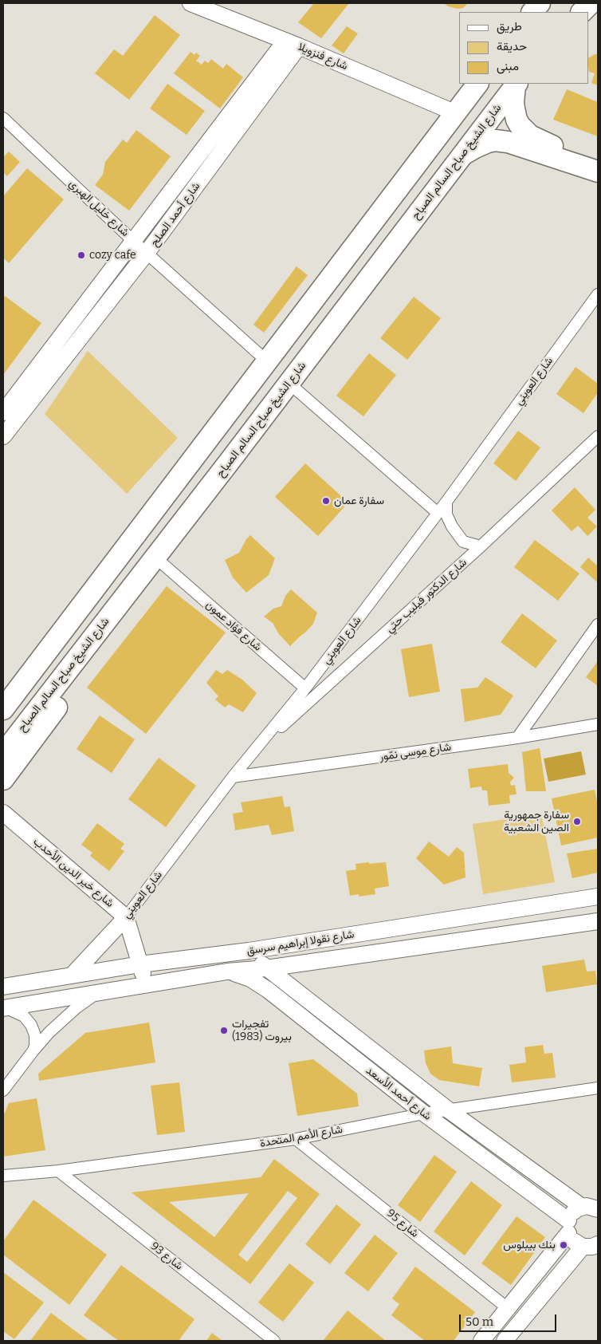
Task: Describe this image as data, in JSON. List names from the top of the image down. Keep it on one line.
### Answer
{"streets":{"highway":["شارع الشيخ صباح السالم الصباح"],"street":["شارع فنزويلا","شارع خليل الهبري","شارع أحمد الصلح","شارع العويني","شارع الدكتور فيليب حتي","شارع فؤاد عمون","شارع موسى نمّور","شارع خير الدين الأحدب","شارع نقولا إبراهيم سرسق","شارع أحمد الأسعد","شارع الأمم المتحدة","شارع 95","شارع 93"]},"crossings":[["شارع فنزويلا","شارع أحمد الصلح"],["شارع خليل الهبري","شارع أحمد الصلح"],["شارع العويني","شارع الدكتور فيليب حتي"],["شارع العويني","شارع فؤاد عمون"],["شارع العويني","شارع موسى نمّور"],["شارع العويني","شارع خير الدين الأحدب"],["شارع العويني","شارع نقولا إبراهيم سرسق"],["شارع نقولا إبراهيم سرسق","شارع أحمد الأسعد"],["شارع أحمد الأسعد","شارع الأمم المتحدة"],["شارع الأمم المتحدة","شارع 95"],["شارع الأمم المتحدة","شارع 93"]],"places":["cozy cafe","سفارة عمان","سفارة جمهورية الصين الشعبية","تفجيرات بيروت (1983)","بنك بيبلوس"],"legend":["طريق","حديقة","مبنى"],"scale_bar":"50 m"}
